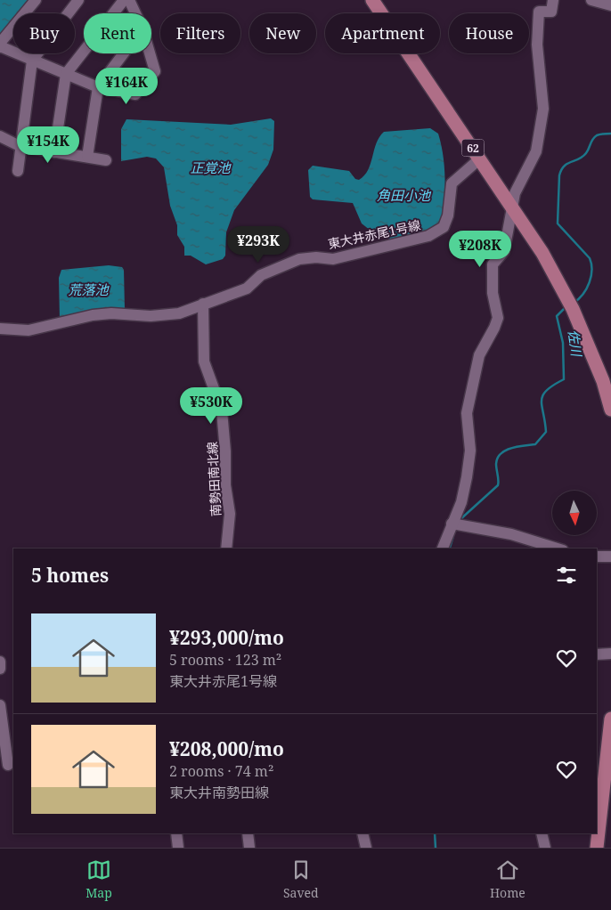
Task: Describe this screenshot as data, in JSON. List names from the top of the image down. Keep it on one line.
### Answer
{"streets":{"main road":["62"],"street":["東大井赤尾1号線","南勢田南北線"]},"crossings":[["62","東大井赤尾1号線"],["東大井赤尾1号線","南勢田南北線"]],"water":["正覚池","角田小池","荒落池","佐川"],"north":"bottom","page":{"chip":["Buy","Rent","Filters","New","Apartment","House"],"price":["¥164K","¥154K","¥293K","¥208K","¥530K"],"heading":"5 homes","list":[{"name":"¥293,000/mo","note":"5 rooms · 123 m² · 東大井赤尾1号線"},{"name":"¥208,000/mo","note":"2 rooms · 74 m² · 東大井南勢田線"}],"tabs":["Map","Saved","Home"]}}
